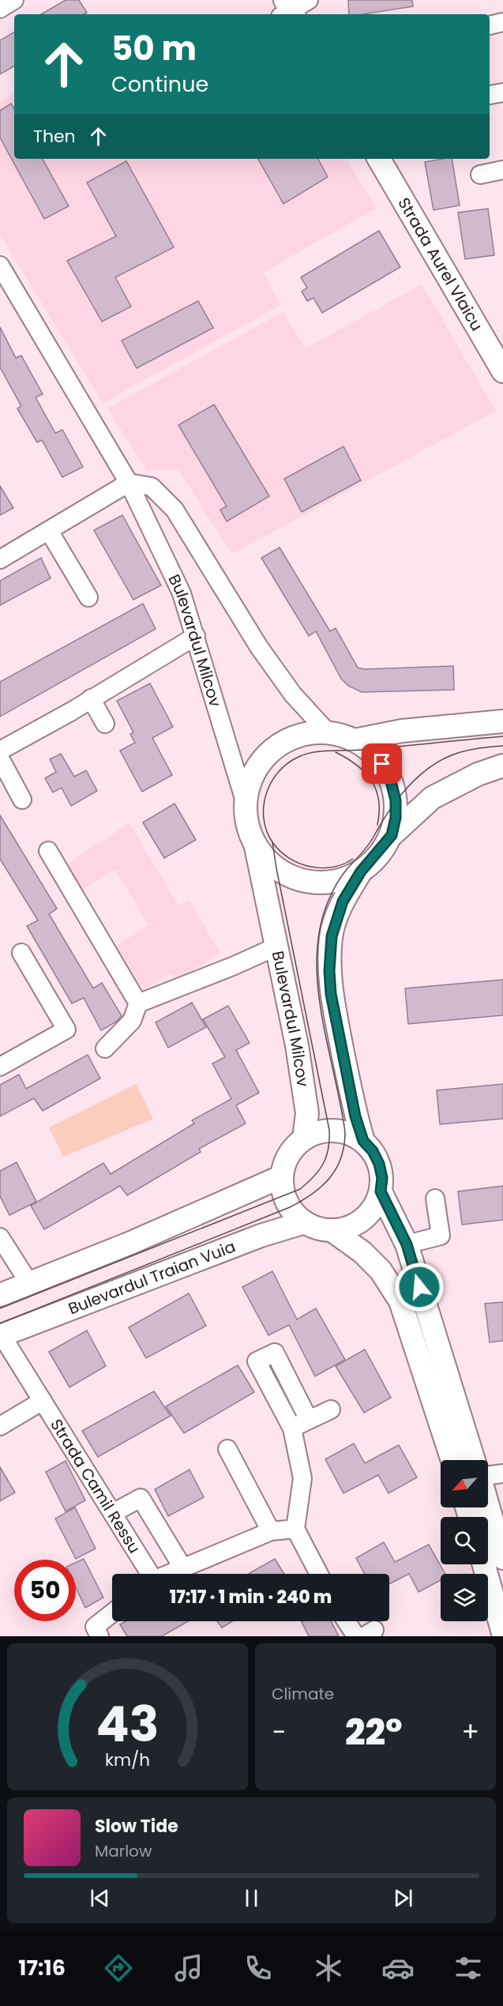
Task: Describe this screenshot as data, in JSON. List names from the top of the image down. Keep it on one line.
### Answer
{"streets":{"main road":["Strada Aurel Vlaicu","Bulevardul Milcov","Bulevardul Traian Vuia"],"street":["Strada Camil Ressu"]},"crossings":[["Bulevardul Milcov","Bulevardul Traian Vuia"],["Bulevardul Traian Vuia","Strada Camil Ressu"]],"north":"bottom left","page":{"turn":["50 m","Continue"],"then":"Then","limit":"50","trip":"17:17 · 1 min · 240 m","tile":"Climate","heat":["−","22°","+"],"song":["Slow Tide","Marlow"],"tabs":"17:16","gauge":["43","km/h"]}}
